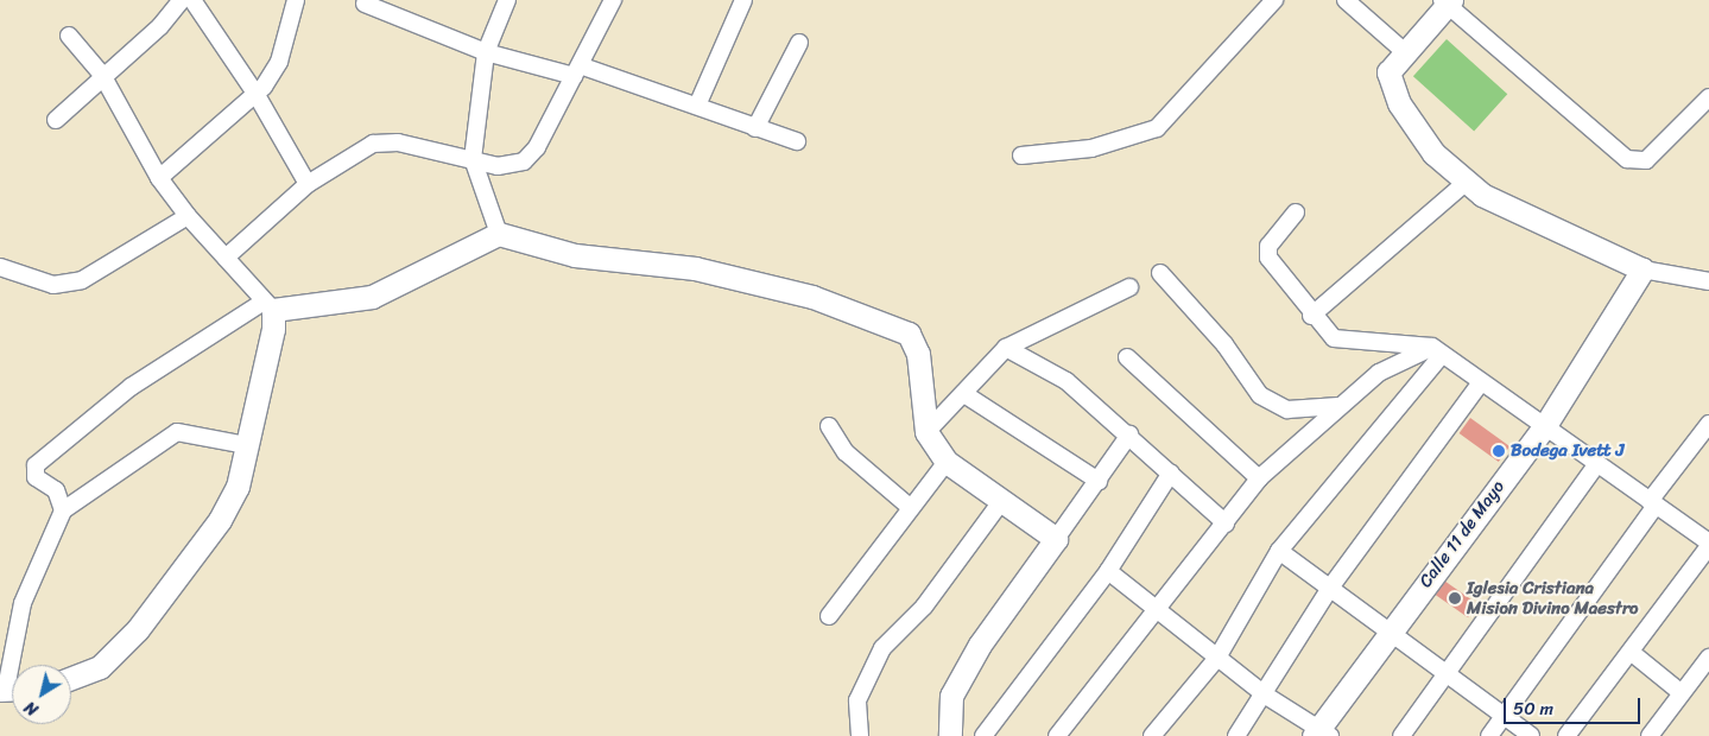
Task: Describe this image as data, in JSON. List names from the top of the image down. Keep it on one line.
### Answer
{"streets":{"street":["Calle 11 de Mayo"]},"places":["Bodega Ivett J","Iglesia Cristiana Mision Divino Maestro"],"scale_bar":"50 m","north":"bottom left"}
